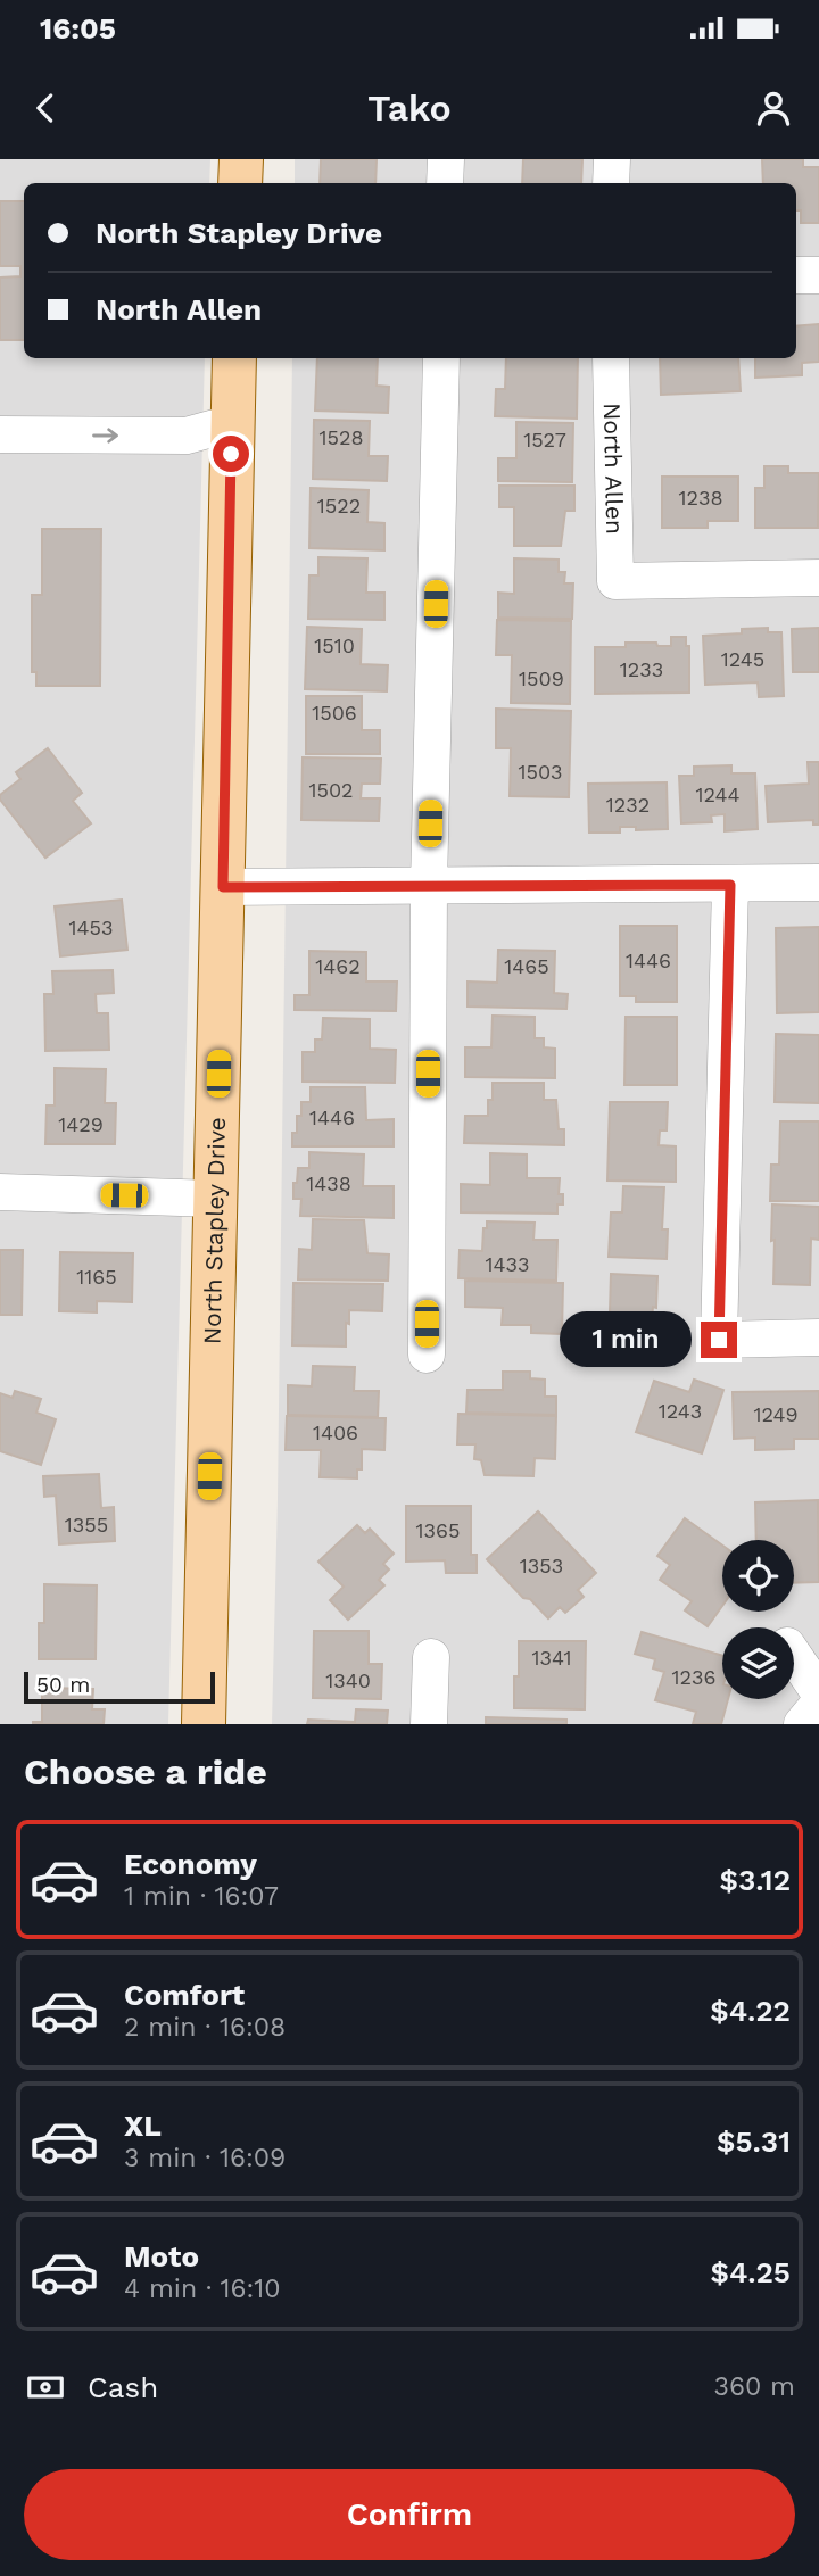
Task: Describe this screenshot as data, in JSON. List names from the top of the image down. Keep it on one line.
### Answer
{"streets":{"main road":["North Stapley Drive"],"street":["North Allen"]},"house_numbers":["1528","1527","1238","1522","1510","1245","1233","1509","1506","1503","1502","1244","1232","1453","1446","1462","1465","1446","1429","1438","1433","1165","1243","1249","1406","1355","1365","1353","1341","1236","1340"],"scale_bar":"50 m","page":{"status":"16:05","header":"Tako","banner":["North Stapley Drive","North Allen"],"bubble":"1 min","scale":"50 m","heading":"Choose a ride","list":[{"name":"Economy","note":"1 min · 16:07","value":"$3.12"},{"name":"Comfort","note":"2 min · 16:08","value":"$4.22"},{"name":"XL","note":"3 min · 16:09","value":"$5.31"},{"name":"Moto","note":"4 min · 16:10","value":"$4.25"}],"pay":["Cash","360 m"],"buttons":"Confirm"}}
